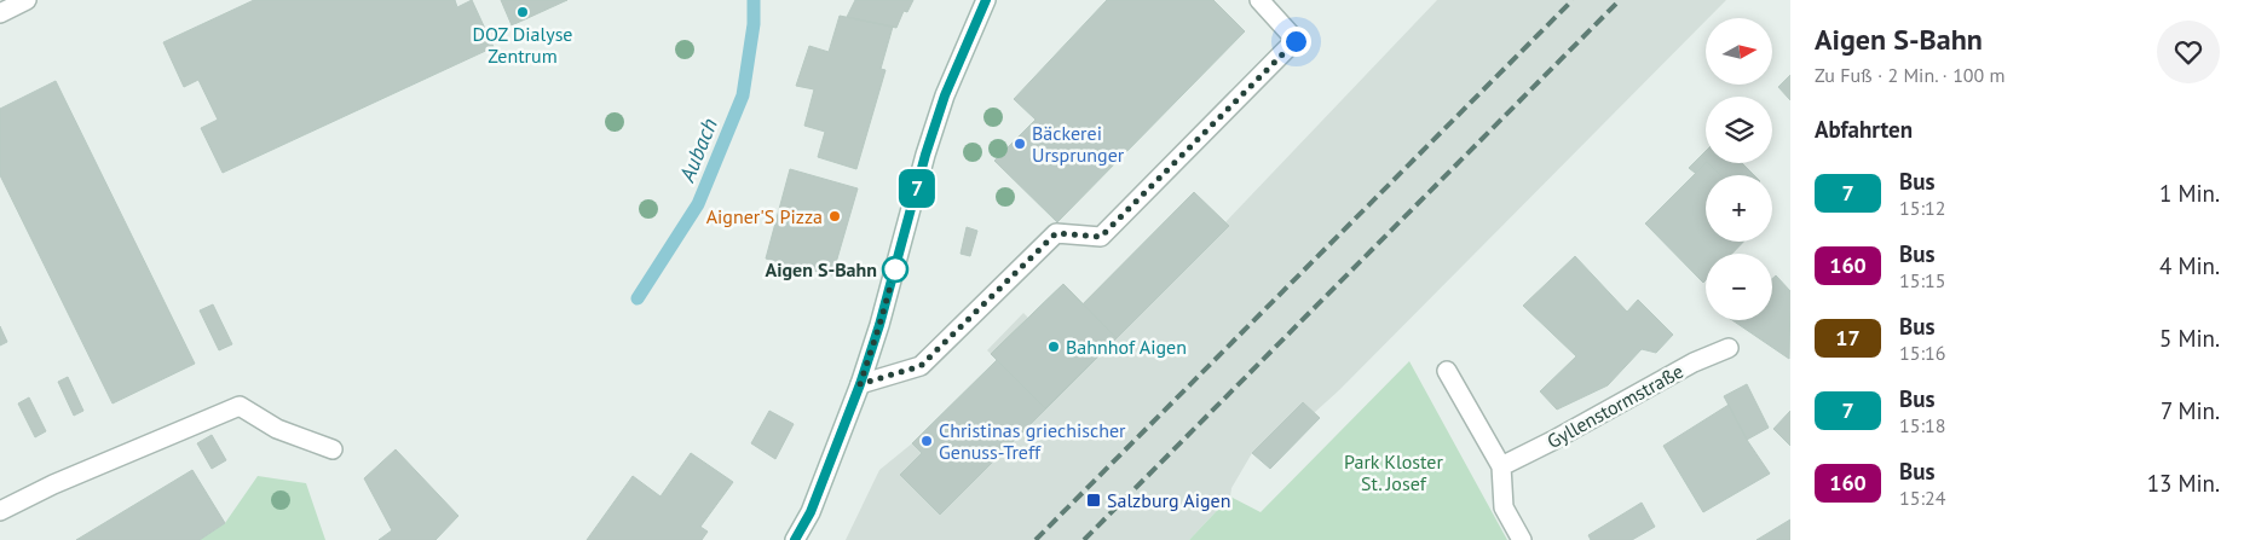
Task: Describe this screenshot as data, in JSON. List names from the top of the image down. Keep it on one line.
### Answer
{"streets":{"main road":["Gyllenstormstraße"]},"water":["Aubach"],"parks":["Park Kloster St. Josef"],"places":{"other":["DOZ Dialyse Zentrum","Bäckerei Ursprunger","Aigner'S Pizza","Aigen S-Bahn","Bahnhof Aigen","Christinas griechischer Genuss-Treff"],"transit":["Salzburg Aigen"]},"lines":["bus line 7"],"north":"right","page":{"on_map":"7","heading":[["Aigen S-Bahn","Zu Fuß · 2 Min. · 100 m"],"Abfahrten"],"map_buttons":["+","−"],"list":[{"mark":"7","name":"Bus","note":"15:12","value":"1 Min."},{"mark":"160","name":"Bus","note":"15:15","value":"4 Min."},{"mark":"17","name":"Bus","note":"15:16","value":"5 Min."},{"mark":"7","name":"Bus","note":"15:18","value":"7 Min."},{"mark":"160","name":"Bus","note":"15:24","value":"13 Min."}]}}
